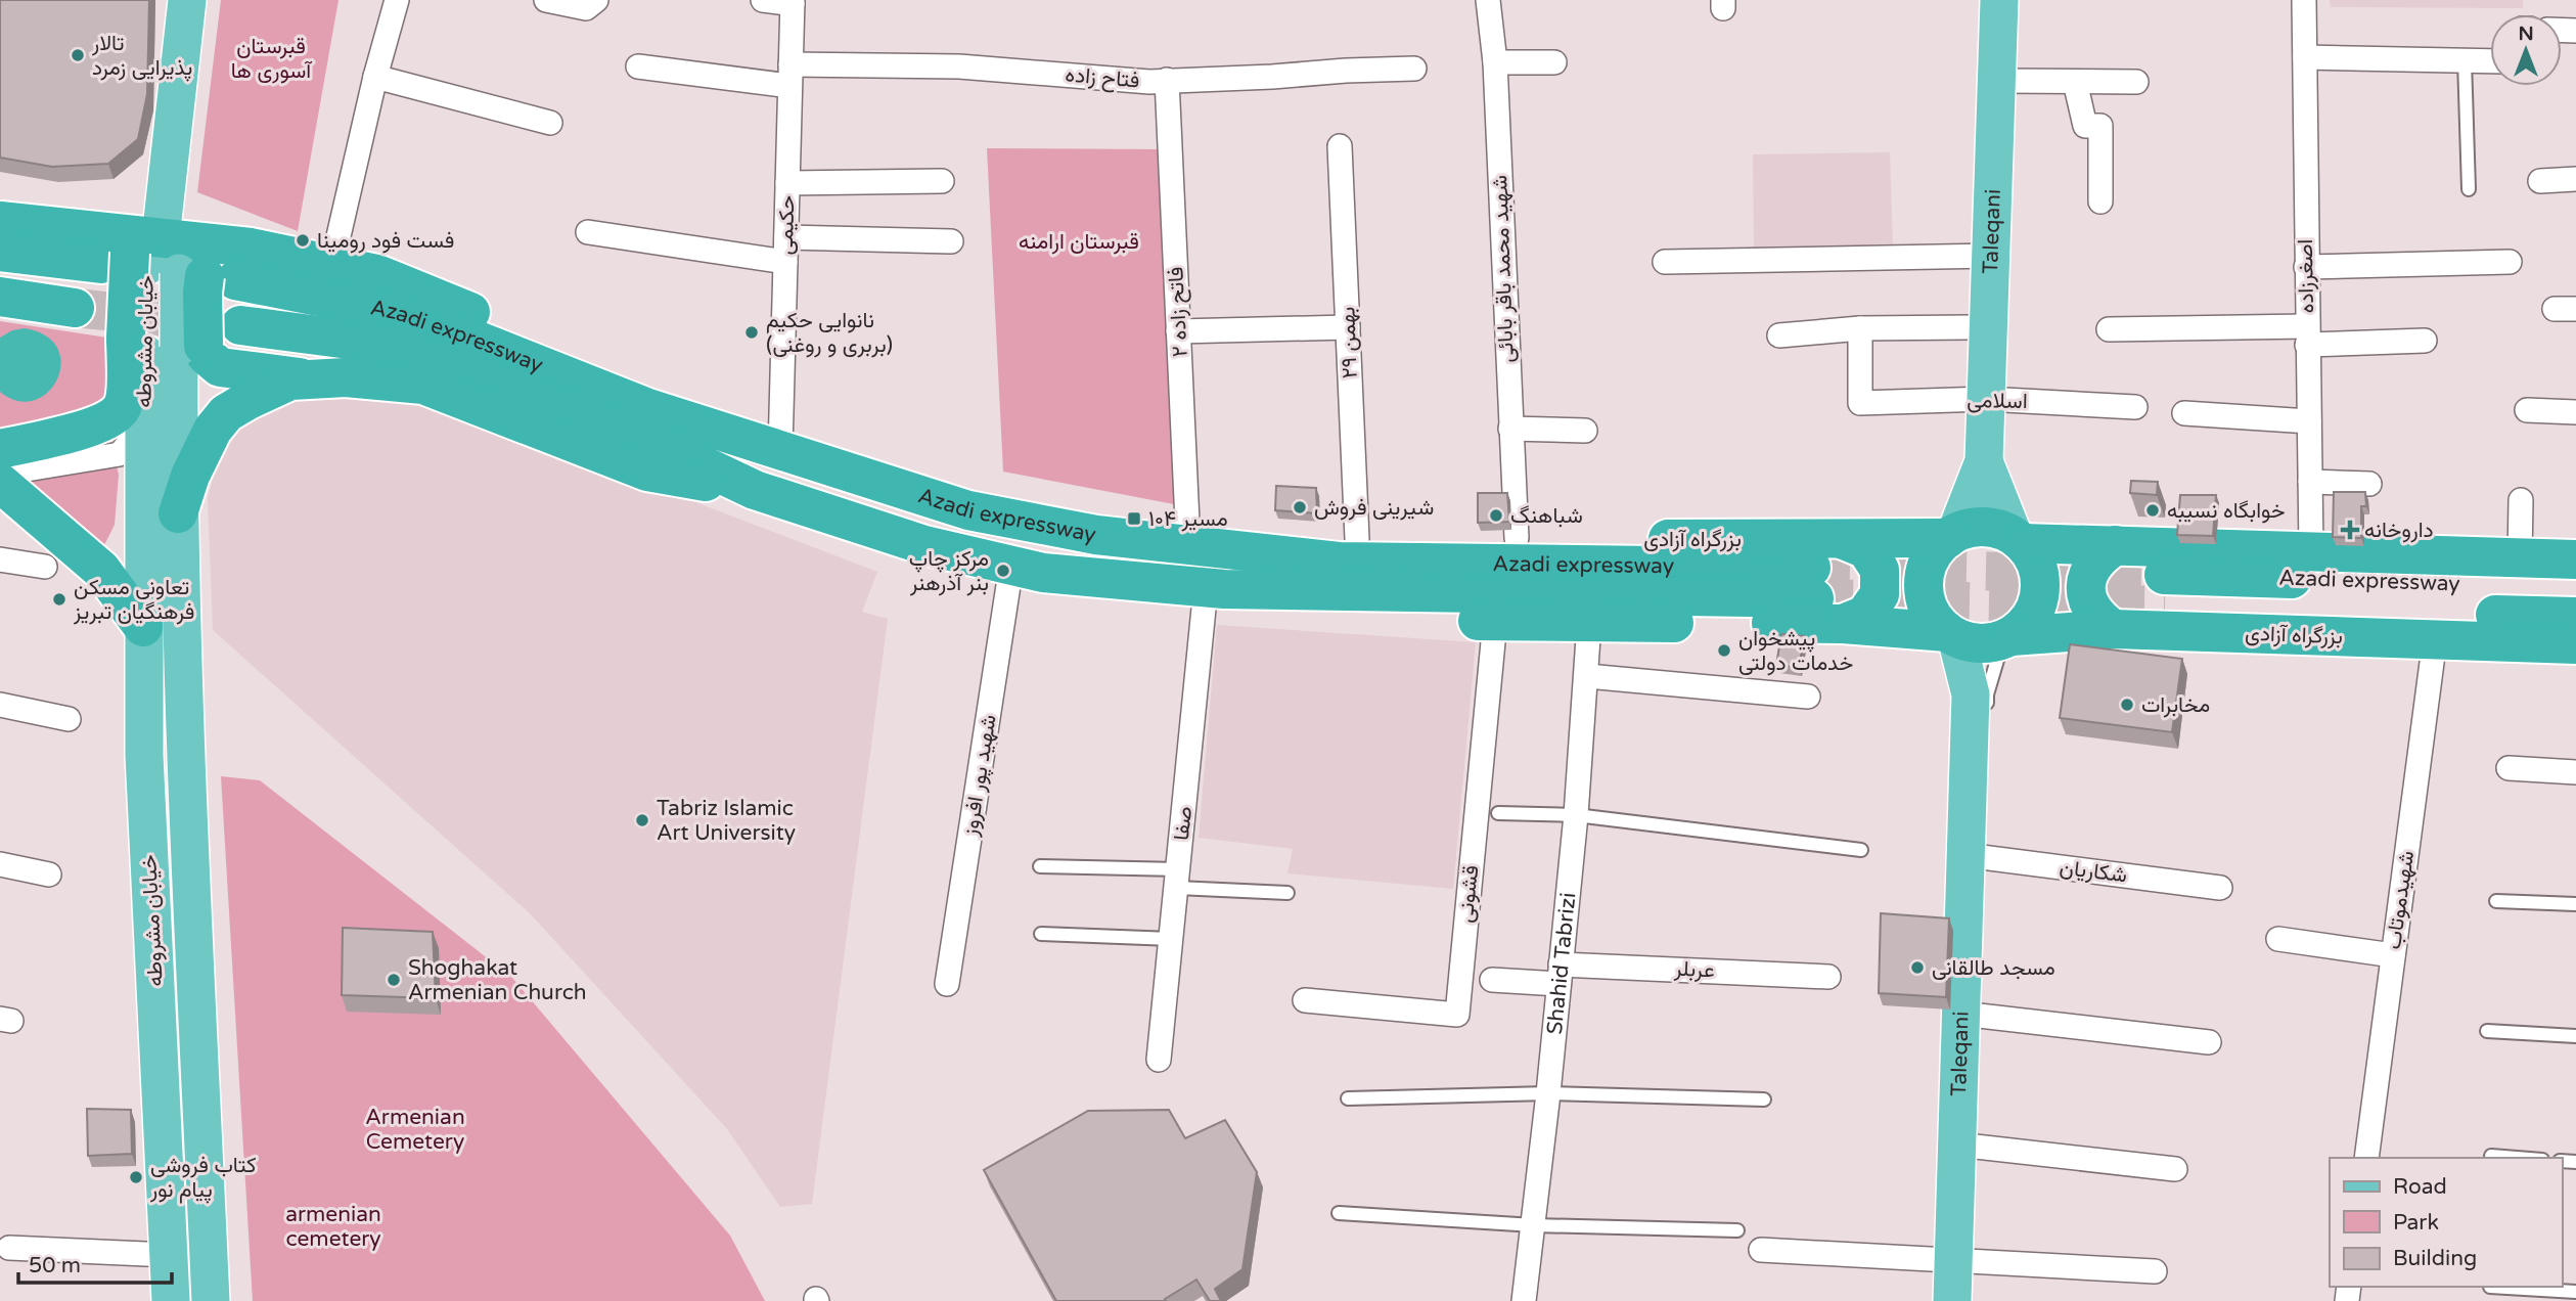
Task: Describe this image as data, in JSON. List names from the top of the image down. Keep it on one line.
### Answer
{"streets":{"highway":["Azadi expressway","بزرگراه آزادی"],"main road":["Taleqani","خیابان مشروطه"],"street":["فتاح زاده","حکیمی","شهید محمد باقر بابائی","اصغرزاده","فاتح زاده ۲","۲۹ بهمن","اسلامی","شهید پور افروز","صفا","شکاریان","قشونی","شهیدموتاب","Shahid Tabrizi","عربلر"]},"crossings":[["فتاح زاده","حکیمی"],["فتاح زاده","فاتح زاده ۲"],["حکیمی","Azadi expressway"],["Taleqani","اسلامی"],["Taleqani","بزرگراه آزادی"],["Taleqani","شکاریان"],["شهید محمد باقر بابائی","بزرگراه آزادی"],["فاتح زاده ۲","Azadi expressway"],["فاتح زاده ۲","بزرگراه آزادی"],["Azadi expressway","بزرگراه آزادی"],["Azadi expressway","شهید پور افروز"],["Azadi expressway","صفا"],["۲۹ بهمن","بزرگراه آزادی"],["بزرگراه آزادی","شهیدموتاب"],["Shahid Tabrizi","عربلر"]],"parks":["قبرستان آسوری ها","قبرستان ارامنه","Armenian Cemetery","armenian cemetery"],"places":{"other":["تالار پذیرایی زمرد","فست فود رومینا","نانوایی حکیم (بربری و روغنی)","شیرینی فروش","خوابگاه نسیبه","شباهنگ","مرکز چاپ بنر آذرهنر","تعاونی مسکن فرهنگیان تبریز","پیشخوان خدمات دولتی","مخابرات","Tabriz Islamic Art University","مسجد طالقانی","Shoghakat Armenian Church","کتاب فروشی پیام نور"],"transit":["مسیر ۱۰۴"],"health":["داروخانه"]},"legend":["Road","Park","Building"],"scale_bar":"50 m","north":"top"}
